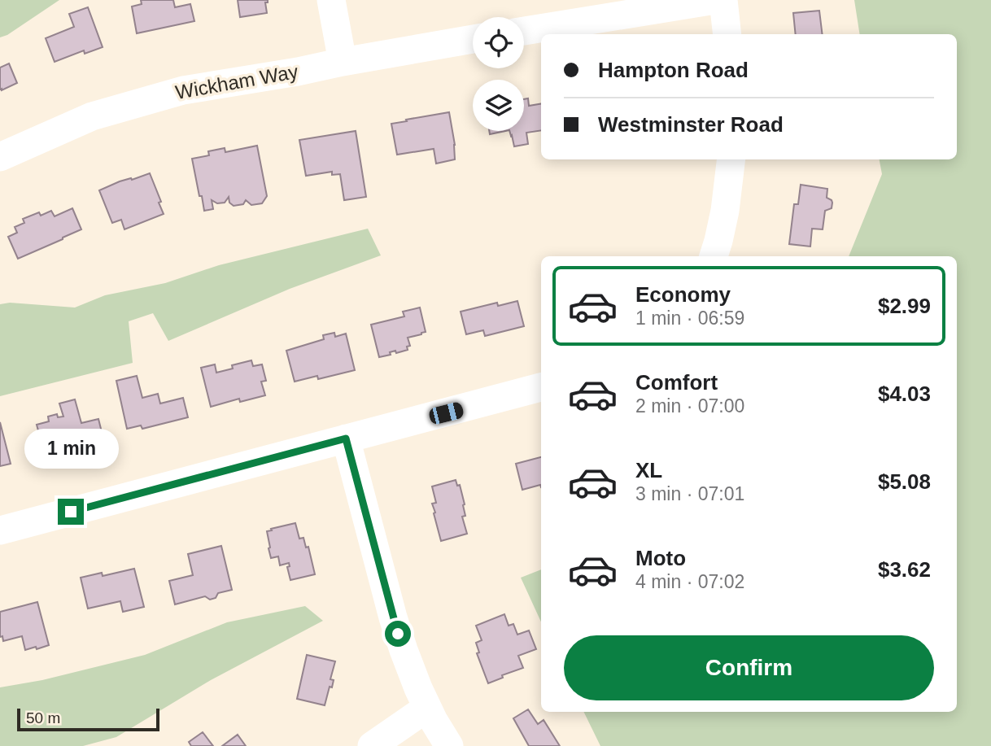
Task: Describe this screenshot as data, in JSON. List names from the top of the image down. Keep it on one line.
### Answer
{"streets":{"street":["Wickham Way"]},"scale_bar":"50 m","page":{"banner":["Hampton Road","Westminster Road"],"list":[{"name":"Economy","note":"1 min · 06:59","value":"$2.99"},{"name":"Comfort","note":"2 min · 07:00","value":"$4.03"},{"name":"XL","note":"3 min · 07:01","value":"$5.08"},{"name":"Moto","note":"4 min · 07:02","value":"$3.62"}],"bubble":"1 min","buttons":"Confirm","scale":"50 m"}}
